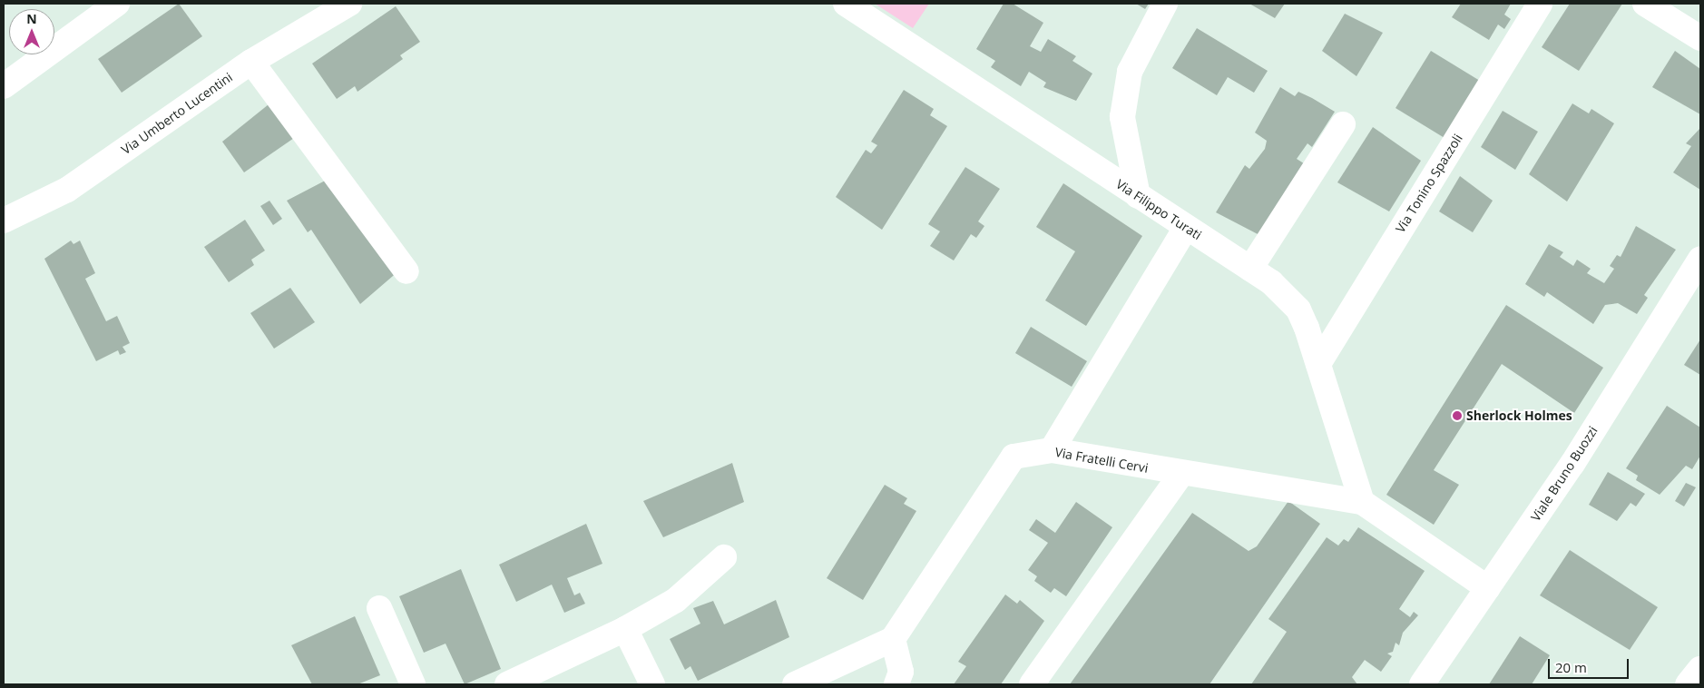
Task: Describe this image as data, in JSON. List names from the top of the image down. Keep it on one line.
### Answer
{"streets":{"street":["Via Umberto Lucentini","Via Tonino Spazzoli","Via Filippo Turati","Via Fratelli Cervi","Viale Bruno Buozzi"]},"crossings":[["Via Tonino Spazzoli","Via Filippo Turati"],["Via Filippo Turati","Via Fratelli Cervi"],["Via Fratelli Cervi","Viale Bruno Buozzi"]],"places":["Sherlock Holmes"],"scale_bar":"20 m","north":"top"}
